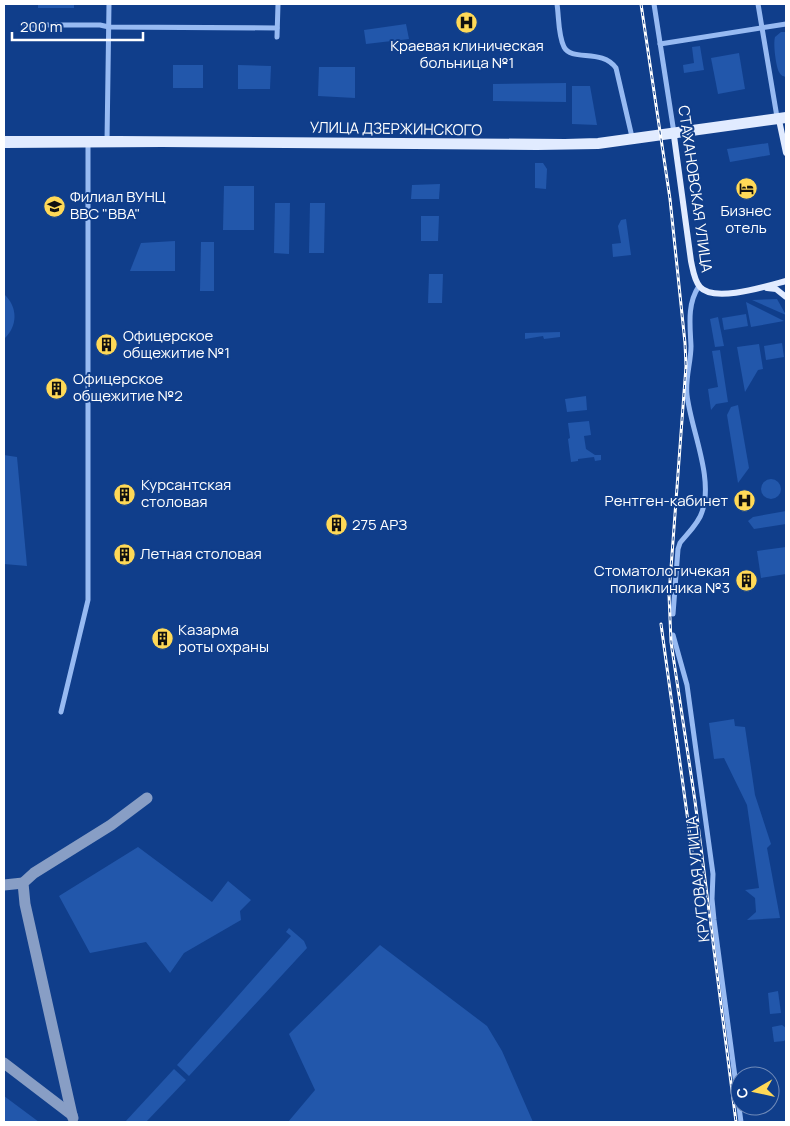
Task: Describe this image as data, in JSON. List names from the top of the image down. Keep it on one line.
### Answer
{"streets":{"main road":["УЛИЦА ДЗЕРЖИНСКОГО","СТАХАНОВСКАЯ УЛИЦА"],"street":["КРУГОВАЯ УЛИЦА"]},"crossings":[["УЛИЦА ДЗЕРЖИНСКОГО","СТАХАНОВСКАЯ УЛИЦА"]],"places":{"hospital":["Краевая клиническая больница №1","Рентген-кабинет"],"hotel":["Бизнес отель"],"school or university":["Филиал ВУНЦ ВВС \"ВВА\""],"building":["Офицерское общежитие №1","Офицерское общежитие №2","Курсантская столовая","275 АРЗ","Летная столовая","Стоматологичекая поликлиника №3","Казарма роты охраны"]},"scale_bar":"200 m","north":"left"}
